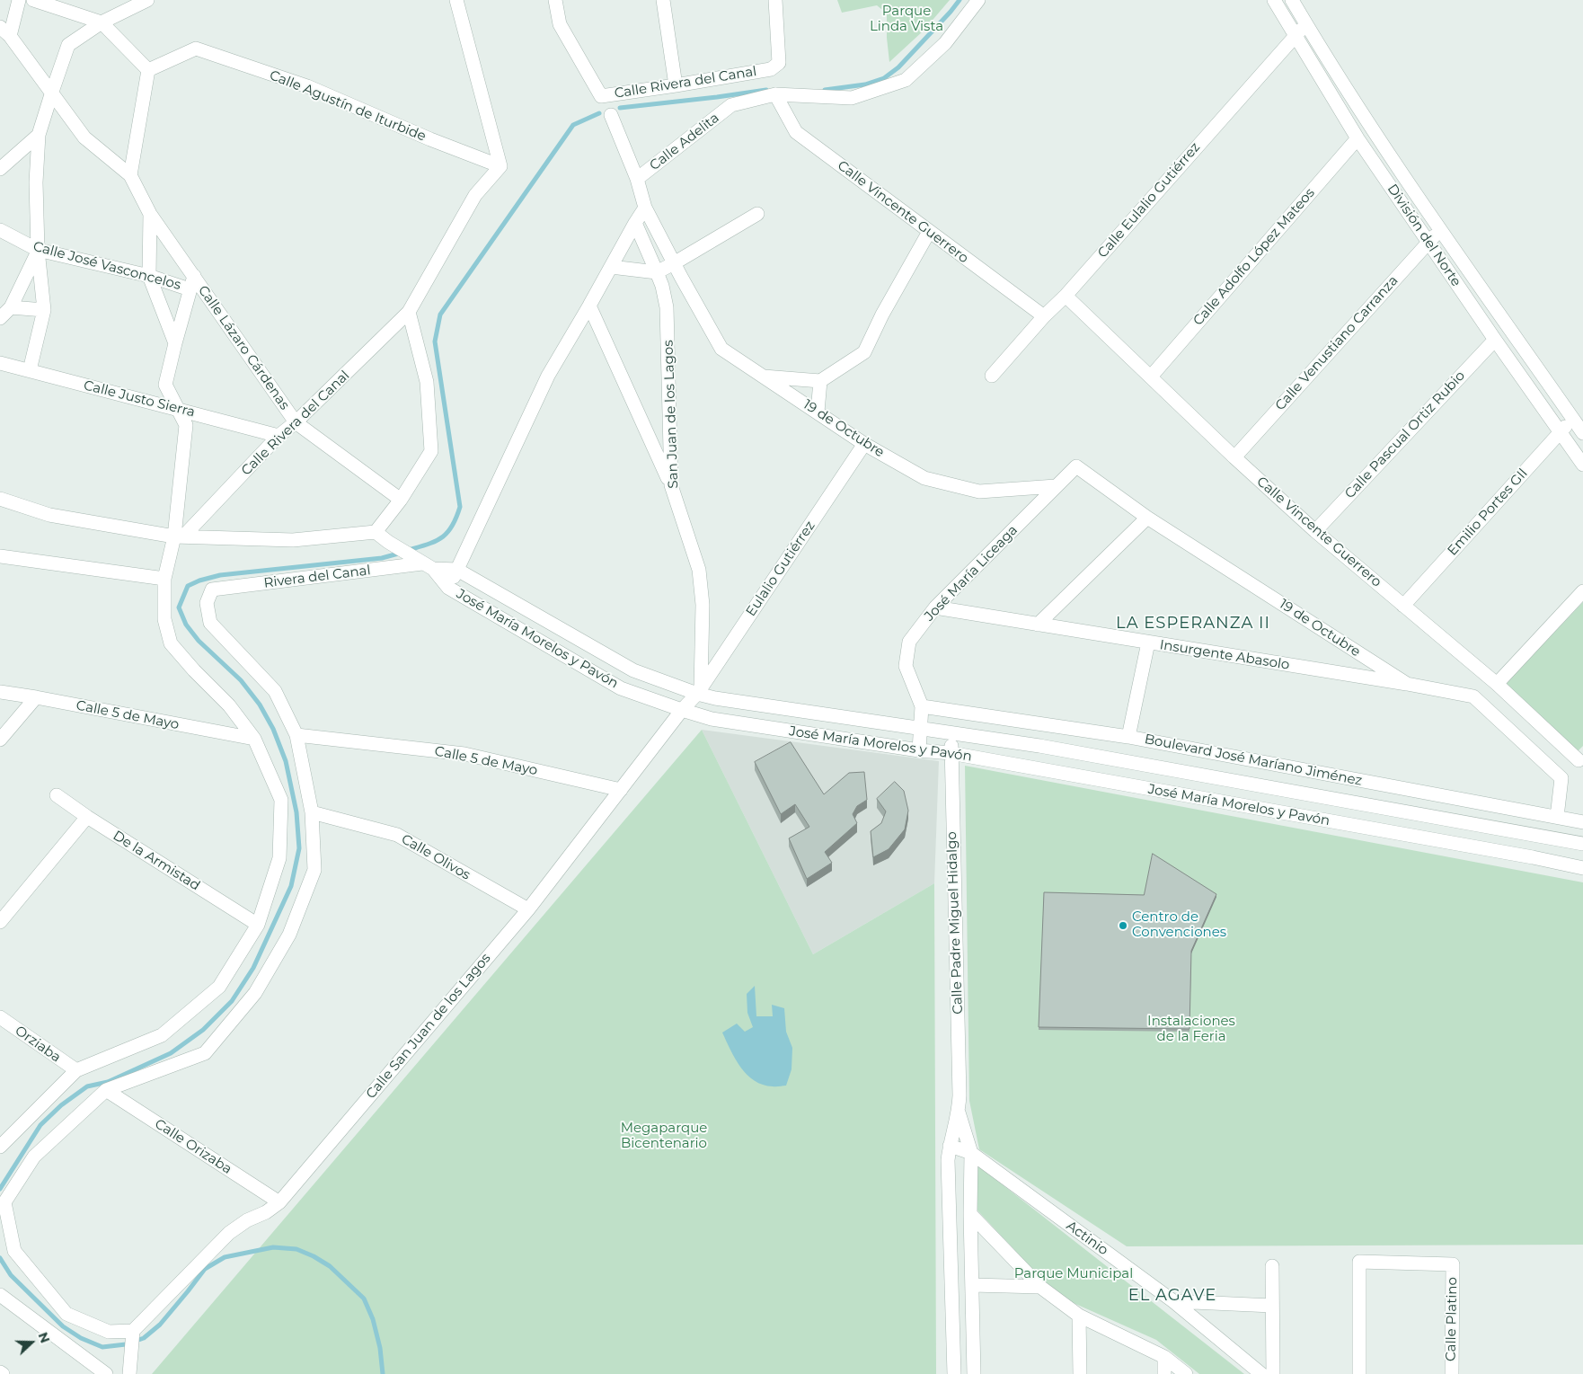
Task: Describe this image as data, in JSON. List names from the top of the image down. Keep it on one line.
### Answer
{"streets":{"street":["Calle Rivera del Canal","Calle Agustín de Iturbide","Calle Adelita","Calle Eulalio Gutiérrez","Calle Vincente Guerrero","División del Norte","Calle Adolfo López Mateos","Calle José Vasconcelos","Calle Venustiano Carranza","Calle Lázaro Cárdenas","Calle Justo Sierra","San Juan de los Lagos","19 de Octubre","Calle Pascual Ortiz Rubio","Emilio Portes GIl","Eulalio Gutiérrez","José María Liceaga","Rivera del Canal","José María Morelos y Pavón","Insurgente Abasolo","Calle 5 de Mayo","Boulevard José Maríano Jiménez","Calle Olivos","De la Armistad","Calle Padre Miguel Hidalgo","Calle San Juan de los Lagos","Orziaba","Calle Orizaba","Actinio","Calle Platino"]},"crossings":[["Calle Rivera del Canal","Calle Agustín de Iturbide"],["Calle Rivera del Canal","Calle Lázaro Cárdenas"],["Calle Rivera del Canal","Calle Justo Sierra"],["Calle Rivera del Canal","Calle 5 de Mayo"],["Calle Rivera del Canal","De la Armistad"],["Calle Rivera del Canal","Orziaba"],["Calle Adelita","Calle Vincente Guerrero"],["Calle Adelita","19 de Octubre"],["Calle Eulalio Gutiérrez","Calle Vincente Guerrero"],["Calle Eulalio Gutiérrez","División del Norte"],["Calle Vincente Guerrero","Calle Adolfo López Mateos"],["Calle Vincente Guerrero","Calle Venustiano Carranza"],["Calle Vincente Guerrero","Calle Pascual Ortiz Rubio"],["Calle Vincente Guerrero","Emilio Portes GIl"],["División del Norte","Calle Adolfo López Mateos"],["División del Norte","Calle Venustiano Carranza"],["División del Norte","Calle Pascual Ortiz Rubio"],["División del Norte","Emilio Portes GIl"],["Calle José Vasconcelos","Calle Lázaro Cárdenas"],["Calle Lázaro Cárdenas","Calle Justo Sierra"],["San Juan de los Lagos","Eulalio Gutiérrez"],["San Juan de los Lagos","José María Morelos y Pavón"],["San Juan de los Lagos","Calle San Juan de los Lagos"],["19 de Octubre","Eulalio Gutiérrez"],["19 de Octubre","José María Liceaga"],["19 de Octubre","Insurgente Abasolo"],["Eulalio Gutiérrez","José María Morelos y Pavón"],["Eulalio Gutiérrez","Calle San Juan de los Lagos"],["José María Liceaga","José María Morelos y Pavón"],["José María Liceaga","Insurgente Abasolo"],["José María Liceaga","Boulevard José Maríano Jiménez"],["Rivera del Canal","José María Morelos y Pavón"],["Rivera del Canal","Calle 5 de Mayo"],["José María Morelos y Pavón","Calle Padre Miguel Hidalgo"],["José María Morelos y Pavón","Calle San Juan de los Lagos"],["Calle 5 de Mayo","Calle San Juan de los Lagos"],["Calle Olivos","Calle San Juan de los Lagos"],["Calle Padre Miguel Hidalgo","Actinio"],["Calle San Juan de los Lagos","Calle Orizaba"]],"districts":["LA ESPERANZA II","EL AGAVE"],"parks":["Parque Linda Vista","Instalaciones de la Feria","Megaparque Bicentenario","Parque Municipal"],"places":["Centro de Convenciones"],"north":"right"}
